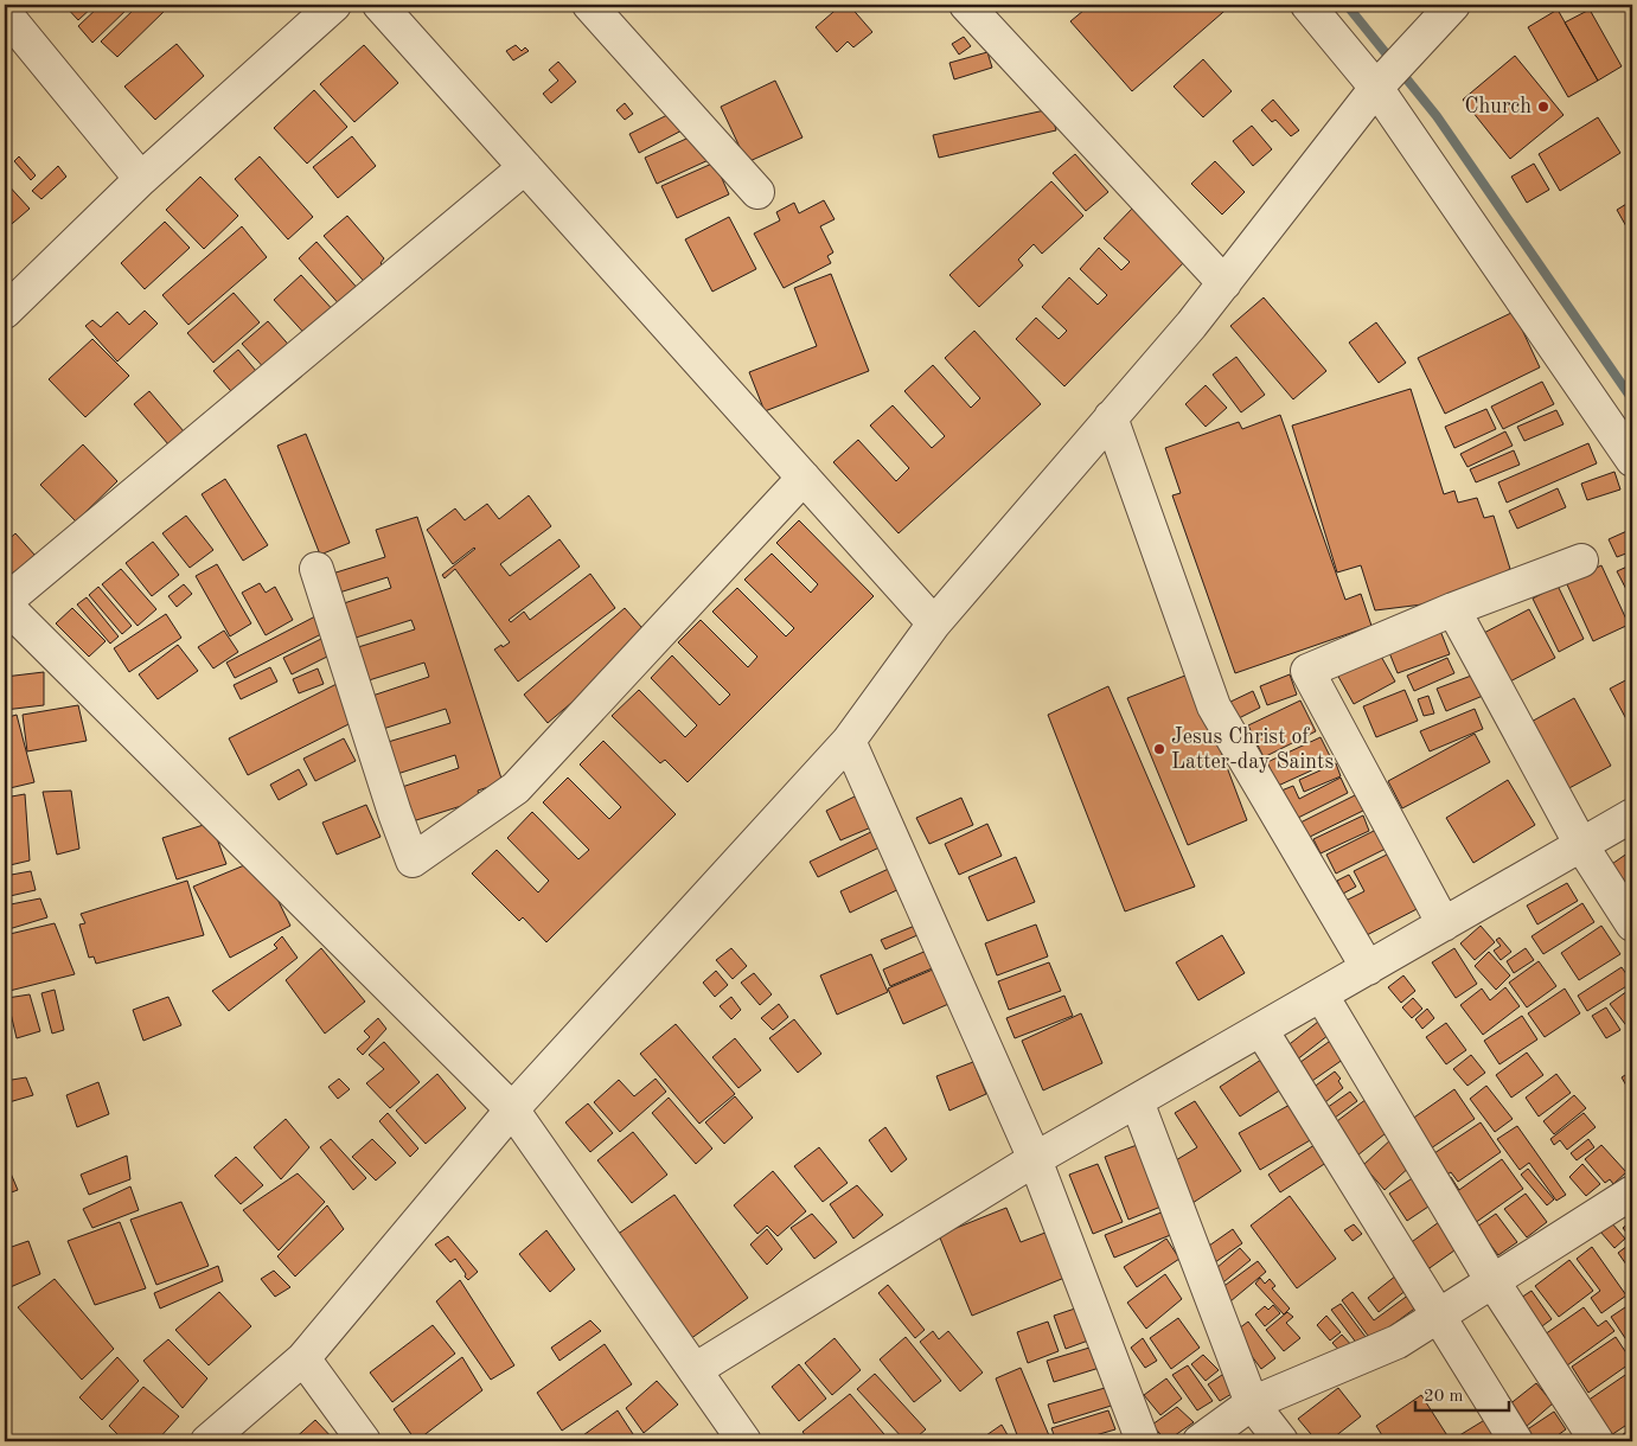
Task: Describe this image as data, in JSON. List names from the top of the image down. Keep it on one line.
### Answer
{"places":["Church","Jesus Christ of Latter-day Saints"],"scale_bar":"20 m"}
